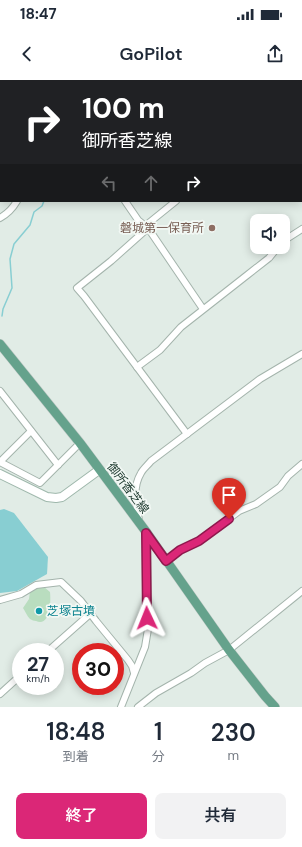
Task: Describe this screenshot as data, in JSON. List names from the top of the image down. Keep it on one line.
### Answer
{"streets":{"main road":["御所香芝線"]},"places":["磐城第一保育所","芝塚古墳"],"page":{"status":"18:47","header":"GoPilot","turn":["100 m","御所香芝線"],"speed":"27 km/h","limit":"30","eta":["18:48","到着","1","分","230","m"],"buttons":["終了","共有"]}}
